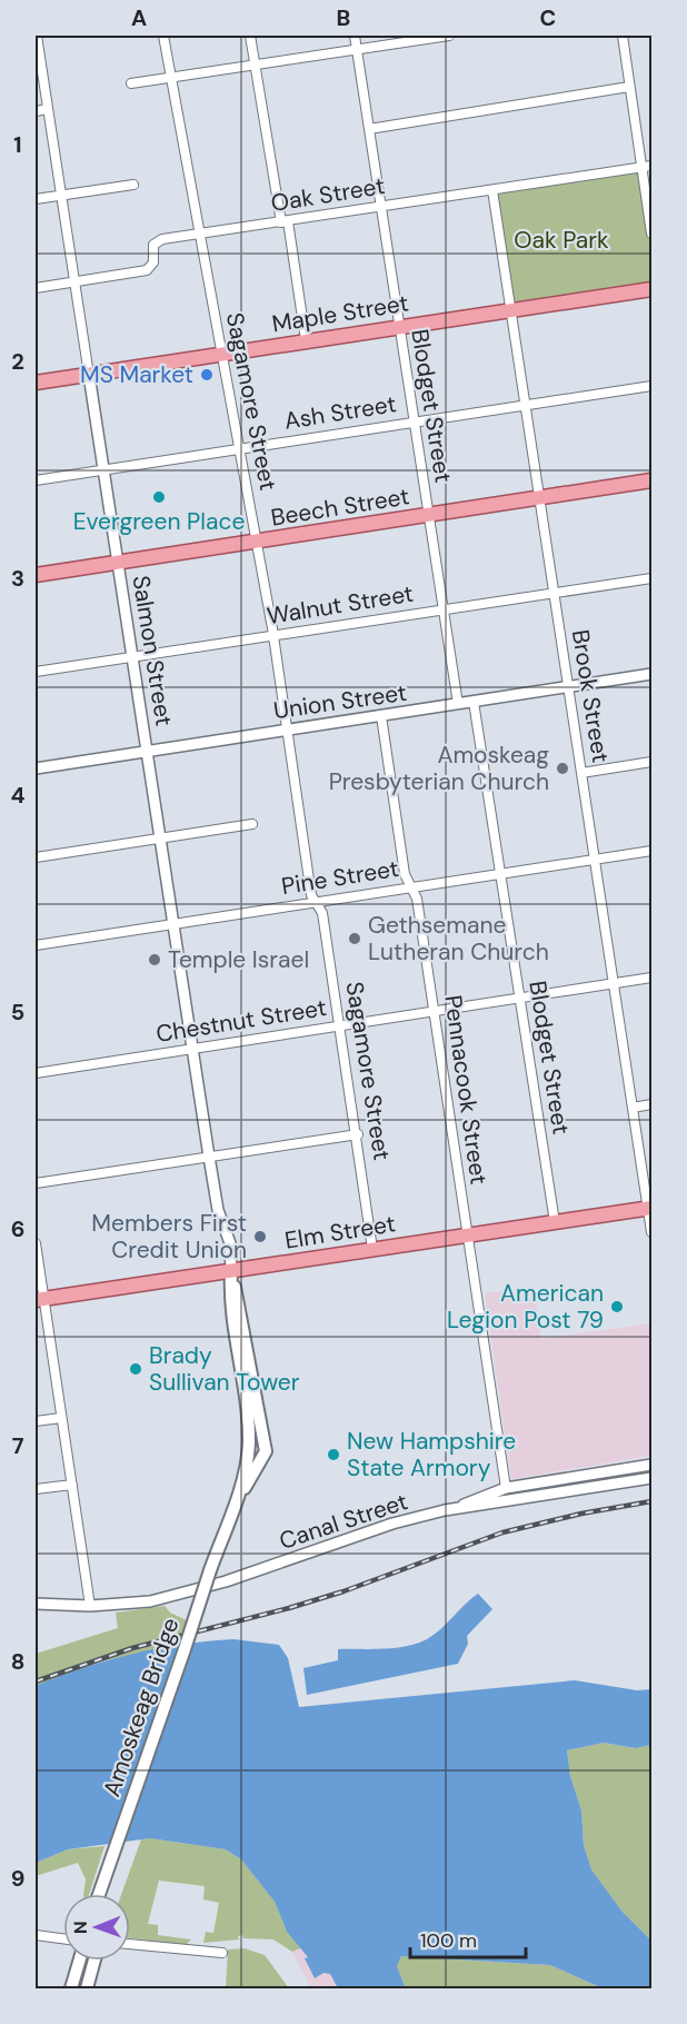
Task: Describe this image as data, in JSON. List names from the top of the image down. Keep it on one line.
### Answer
{"streets":{"main road":["Maple Street","Beech Street","Elm Street","Amoskeag Bridge"],"street":["Oak Street","Sagamore Street","Blodget Street","Ash Street","Walnut Street","Salmon Street","Brook Street","Union Street","Pine Street","Chestnut Street","Pennacook Street","Canal Street"]},"crossings":[["Oak Street","Sagamore Street"],["Oak Street","Blodget Street"],["Oak Street","Salmon Street"],["Oak Street","Brook Street"],["Maple Street","Sagamore Street"],["Maple Street","Blodget Street"],["Maple Street","Salmon Street"],["Maple Street","Brook Street"],["Sagamore Street","Ash Street"],["Sagamore Street","Beech Street"],["Sagamore Street","Walnut Street"],["Sagamore Street","Union Street"],["Sagamore Street","Pine Street"],["Sagamore Street","Chestnut Street"],["Sagamore Street","Elm Street"],["Blodget Street","Ash Street"],["Blodget Street","Beech Street"],["Blodget Street","Walnut Street"],["Blodget Street","Union Street"],["Blodget Street","Pine Street"],["Blodget Street","Chestnut Street"],["Blodget Street","Elm Street"],["Ash Street","Salmon Street"],["Ash Street","Brook Street"],["Beech Street","Salmon Street"],["Beech Street","Brook Street"],["Walnut Street","Salmon Street"],["Walnut Street","Brook Street"],["Salmon Street","Union Street"],["Salmon Street","Pine Street"],["Salmon Street","Chestnut Street"],["Salmon Street","Elm Street"],["Salmon Street","Amoskeag Bridge"],["Brook Street","Union Street"],["Brook Street","Pine Street"],["Brook Street","Chestnut Street"],["Brook Street","Elm Street"],["Union Street","Pennacook Street"],["Pine Street","Pennacook Street"],["Chestnut Street","Pennacook Street"],["Pennacook Street","Elm Street"],["Pennacook Street","Canal Street"],["Elm Street","Amoskeag Bridge"]],"parks":["Oak Park"],"places":["MS Market","Evergreen Place","Amoskeag Presbyterian Church","Gethsemane Lutheran Church","Temple Israel","Members First Credit Union","American Legion Post 79","Brady Sullivan Tower","New Hampshire State Armory"],"scale_bar":"100 m","north":"left","grid":{"columns":["A","B","C"],"rows":["1","2","3","4","5","6","7","8","9"]}}
